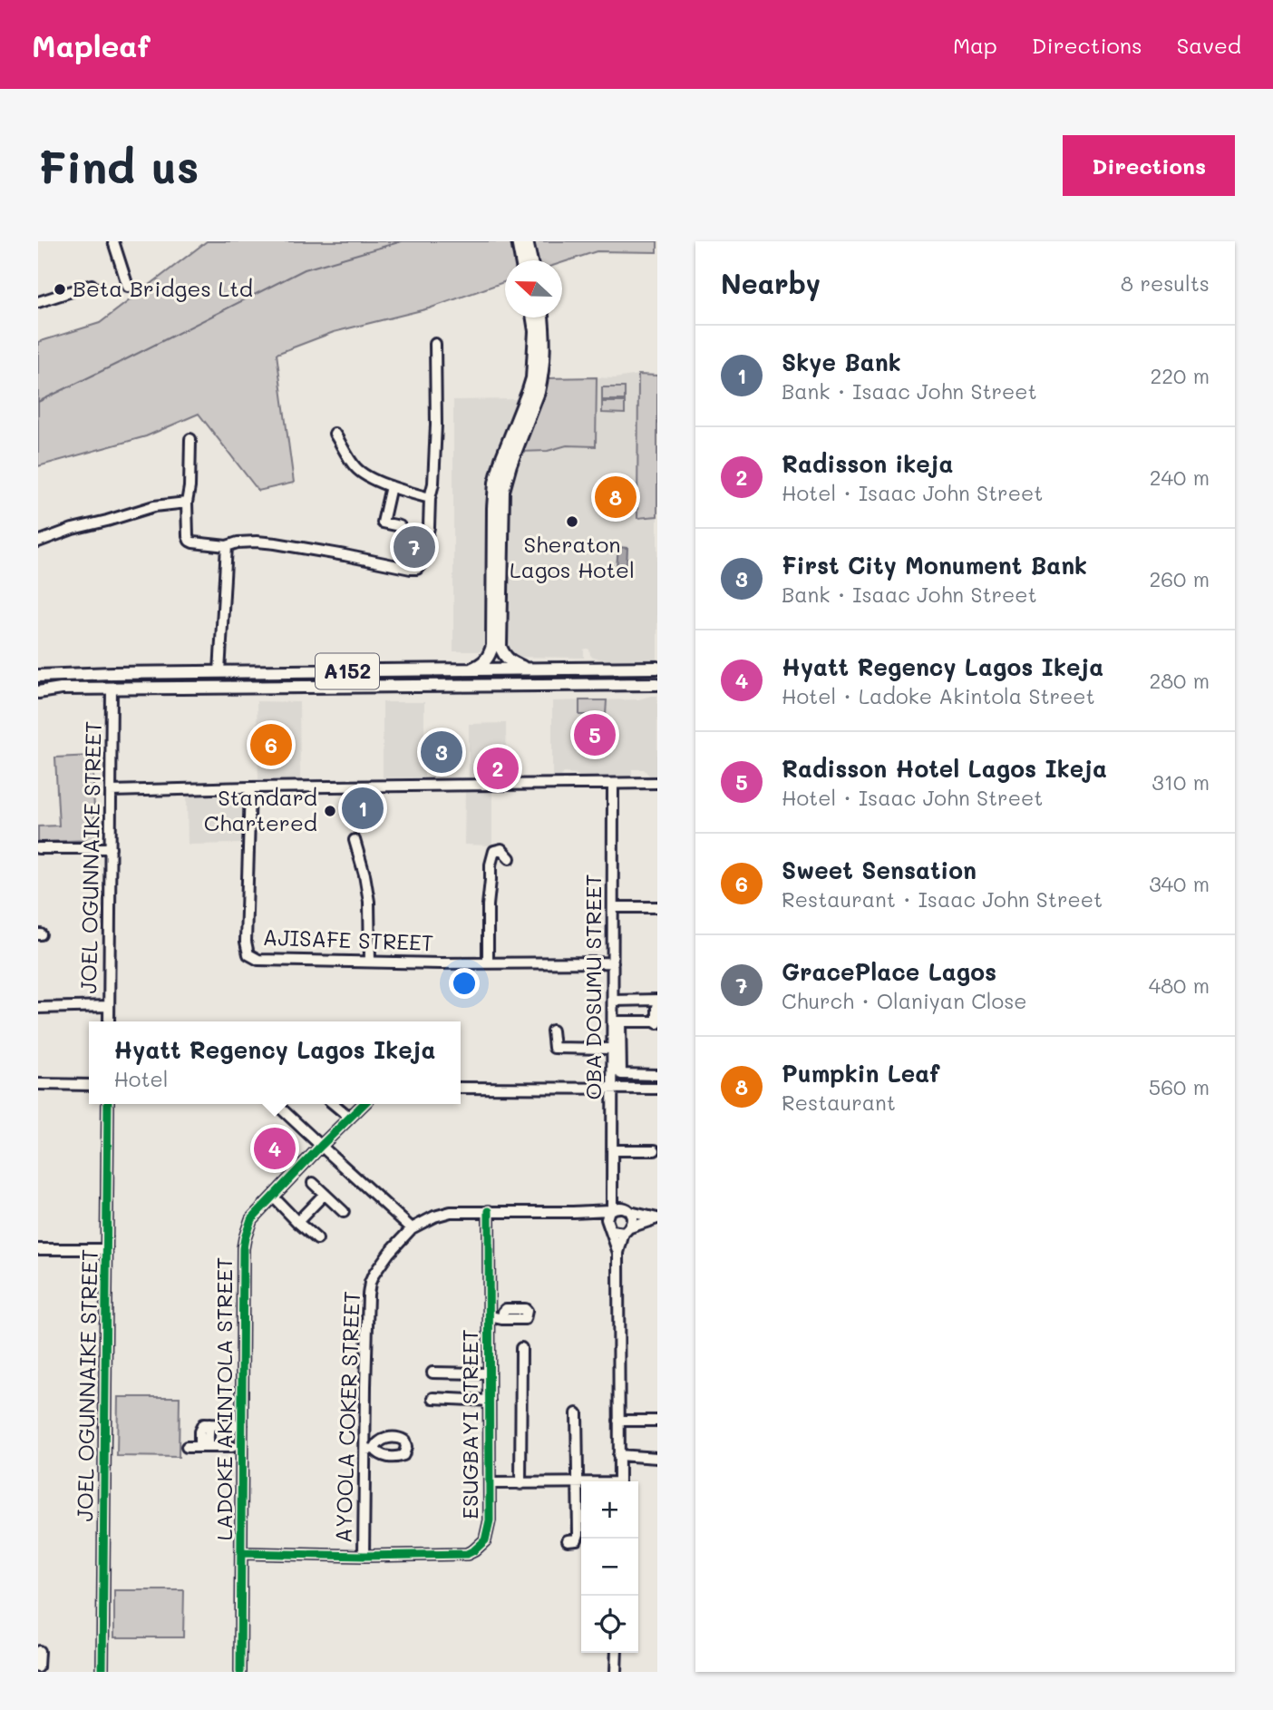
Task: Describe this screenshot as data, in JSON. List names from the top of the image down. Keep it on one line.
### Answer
{"streets":{"main road":["A152"],"street":["JOEL OGUNNAIKE STREET","AJISAFE STREET","OBA DOSUMU STREET","LADOKE AKINTOLA STREET","AYOOLA COKER STREET","ESUGBAYI STREET"]},"crossings":[["A152","JOEL OGUNNAIKE STREET"],["AJISAFE STREET","OBA DOSUMU STREET"],["OBA DOSUMU STREET","AYOOLA COKER STREET"],["LADOKE AKINTOLA STREET","ESUGBAYI STREET"],["AYOOLA COKER STREET","ESUGBAYI STREET"]],"places":["Beta Bridges Ltd","Sheraton Lagos Hotel","Standard Chartered"],"north":"left","page":{"header":"Mapleaf","nav":["Map","Directions","Saved"],"buttons":"Directions","title":"Find us","heading":["Nearby","8 results"],"list":[{"mark":"1","name":"Skye Bank","note":"Bank · Isaac John Street","value":"220 m"},{"mark":"2","name":"Radisson ikeja","note":"Hotel · Isaac John Street","value":"240 m"},{"mark":"3","name":"First City Monument Bank","note":"Bank · Isaac John Street","value":"260 m"},{"mark":"4","name":"Hyatt Regency Lagos Ikeja","note":"Hotel · Ladoke Akintola Street","value":"280 m"},{"mark":"5","name":"Radisson Hotel Lagos Ikeja","note":"Hotel · Isaac John Street","value":"310 m"},{"mark":"6","name":"Sweet Sensation","note":"Restaurant · Isaac John Street","value":"340 m"},{"mark":"7","name":"GracePlace Lagos","note":"Church · Olaniyan Close","value":"480 m"},{"mark":"8","name":"Pumpkin Leaf","note":"Restaurant","value":"560 m"}],"pins":["8","7","5","6","3","2","1","4"],"popup":["Hyatt Regency Lagos Ikeja","Hotel"],"map_buttons":["+","−"]}}
